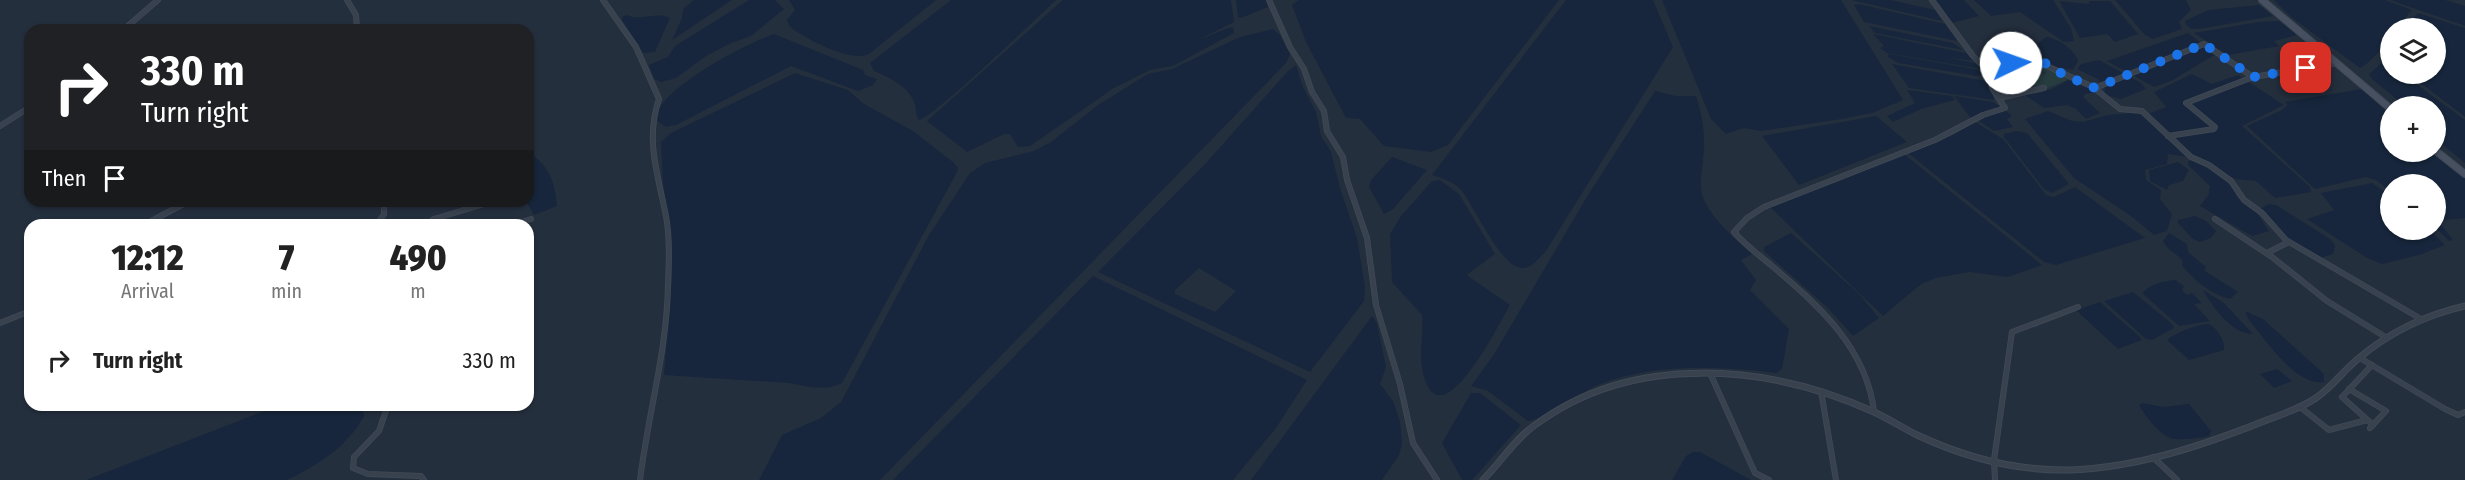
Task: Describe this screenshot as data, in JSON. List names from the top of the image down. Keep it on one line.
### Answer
{"page":{"map_buttons":["+","−"],"turn":["330 m","Turn right"],"then":"Then","eta":["12:12","Arrival","7","min","490","m"],"list":[{"name":"Turn right","value":"330 m"}]}}
